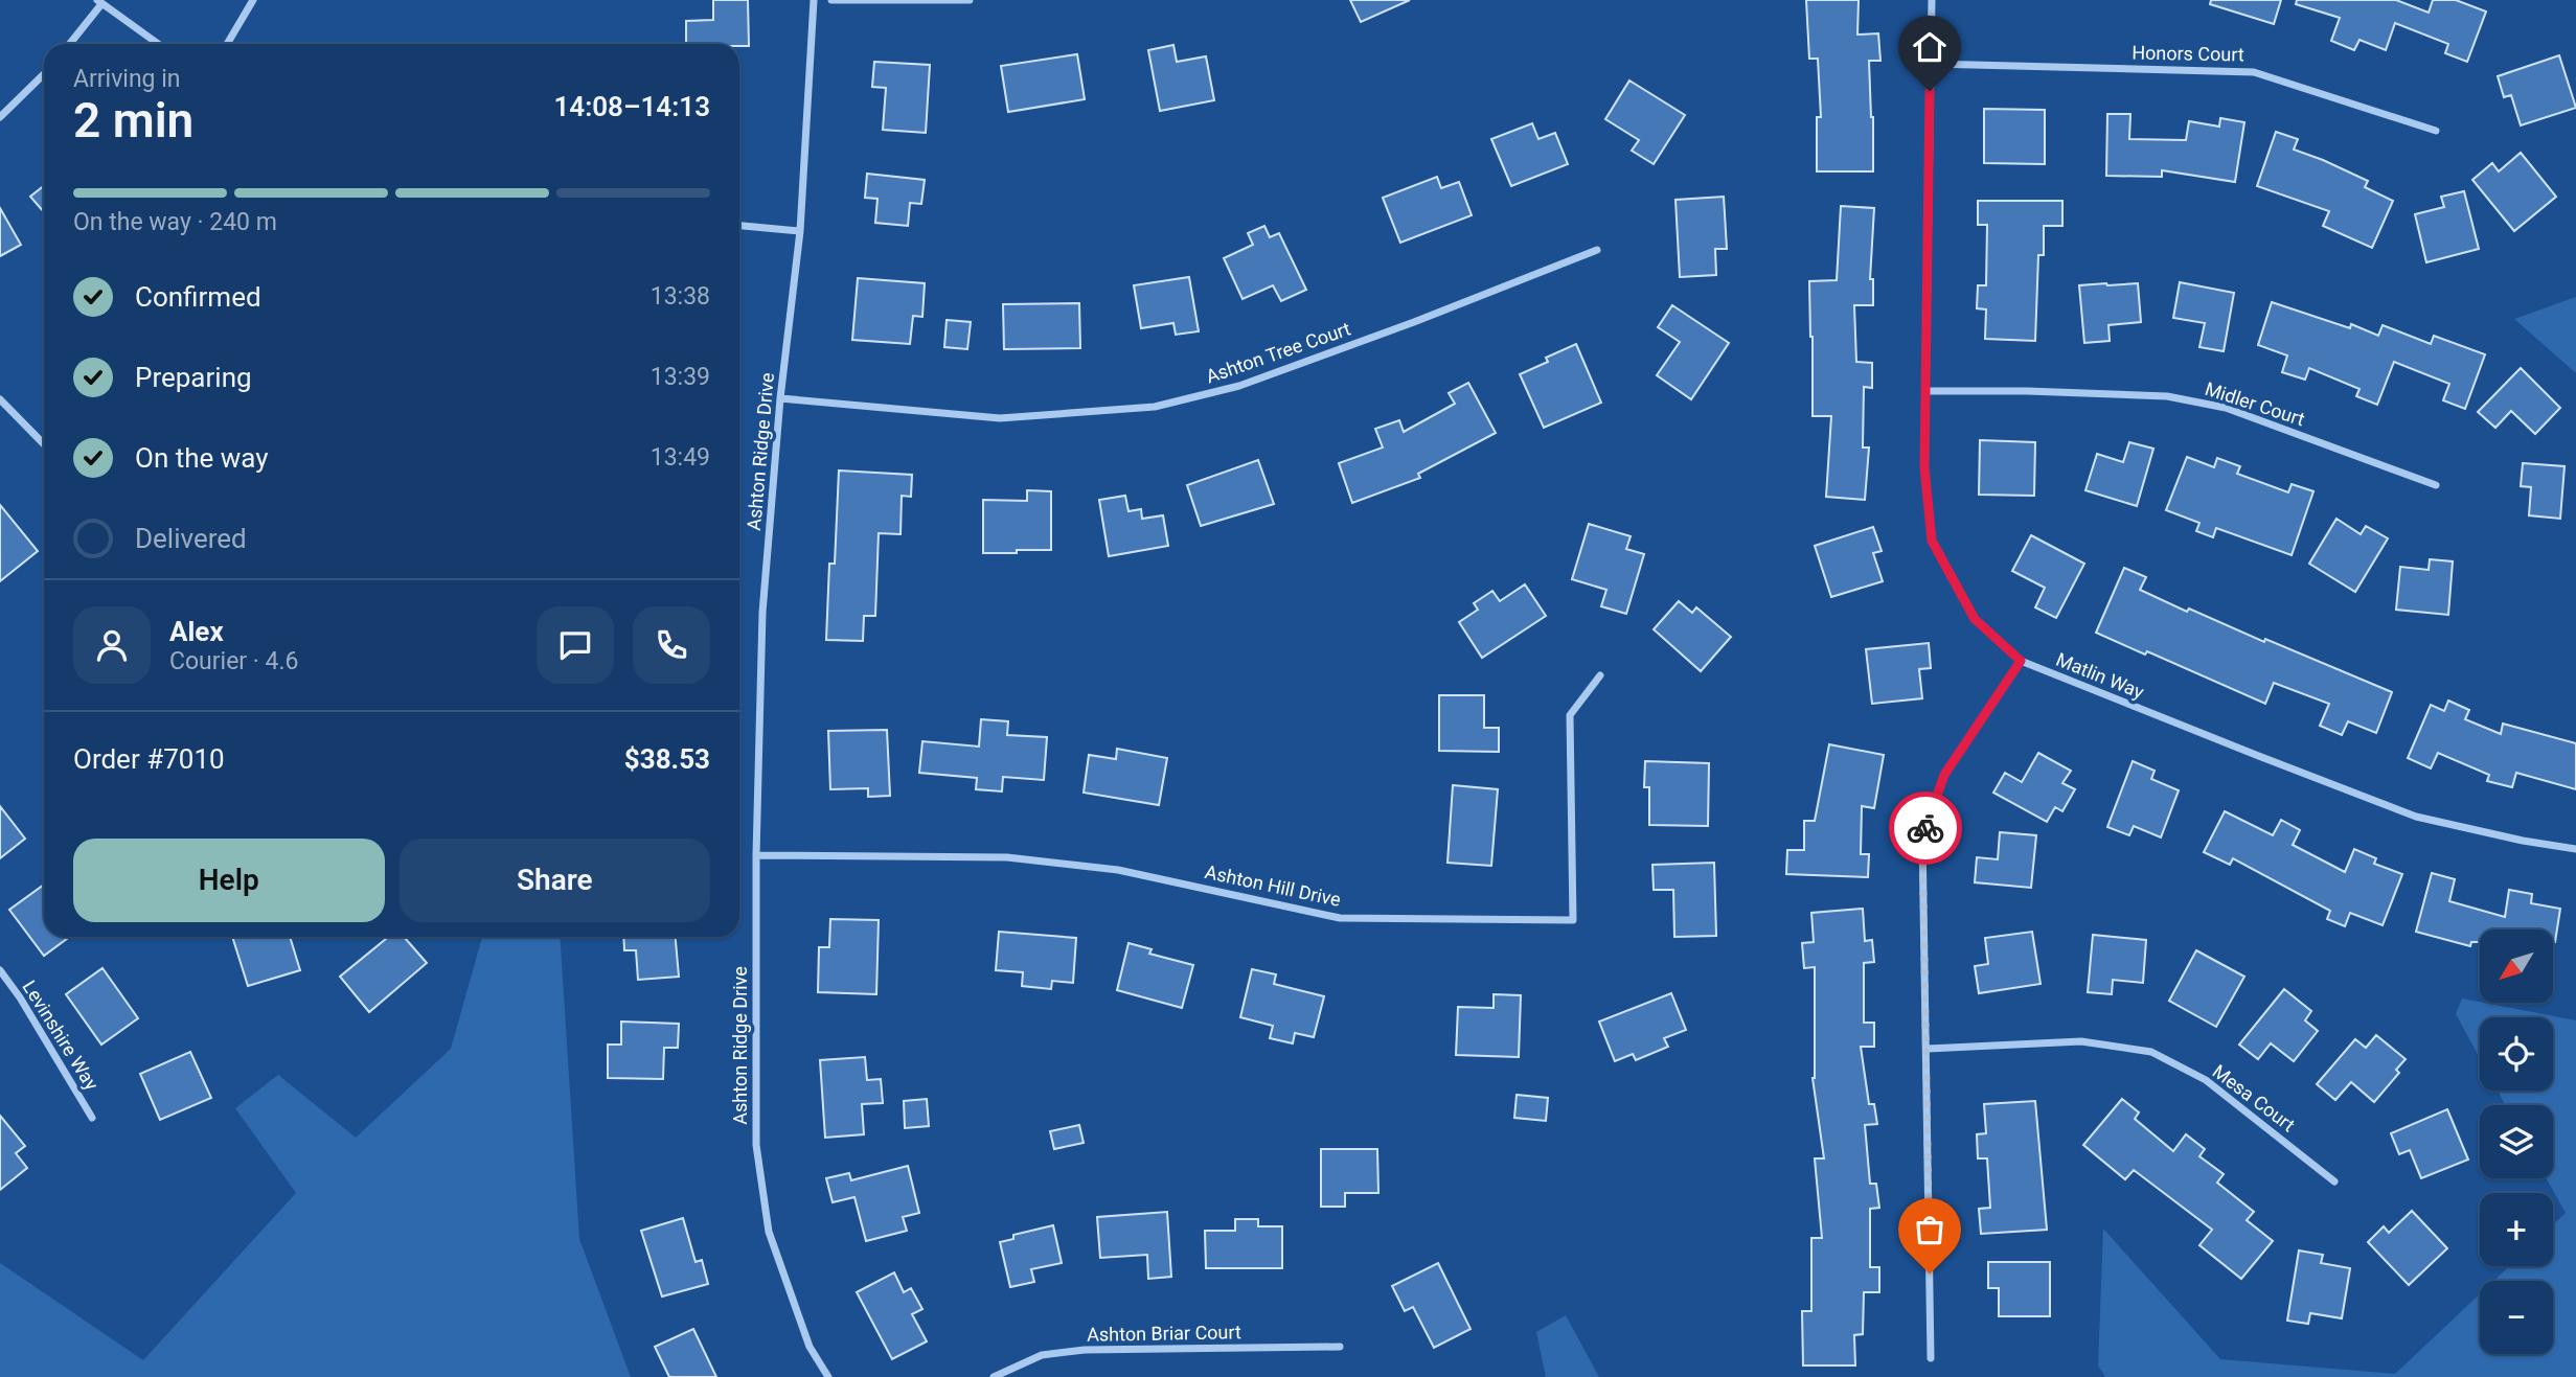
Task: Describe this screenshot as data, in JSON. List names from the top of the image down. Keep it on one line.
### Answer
{"streets":{"street":["Honors Court","Ashton Tree Court","Midler Court","Ashton Ridge Drive","Matlin Way","Ashton Hill Drive","Levinshire Way","Mesa Court","Ashton Briar Court"]},"crossings":[["Honors Court","Matlin Way"],["Ashton Tree Court","Ashton Ridge Drive"],["Midler Court","Matlin Way"],["Ashton Ridge Drive","Ashton Hill Drive"]],"north":"bottom left","page":{"heading":["2 min","Arriving in","14:08–14:13"],"panel":["Alex","Courier · 4.6","Order #7010","$38.53"],"bar":"On the way · 240 m","list":[["Confirmed","13:38"],["Preparing","13:39"],["On the way","13:49"],"Delivered"],"buttons":["Help","Share"],"map_buttons":["+","−"]}}
